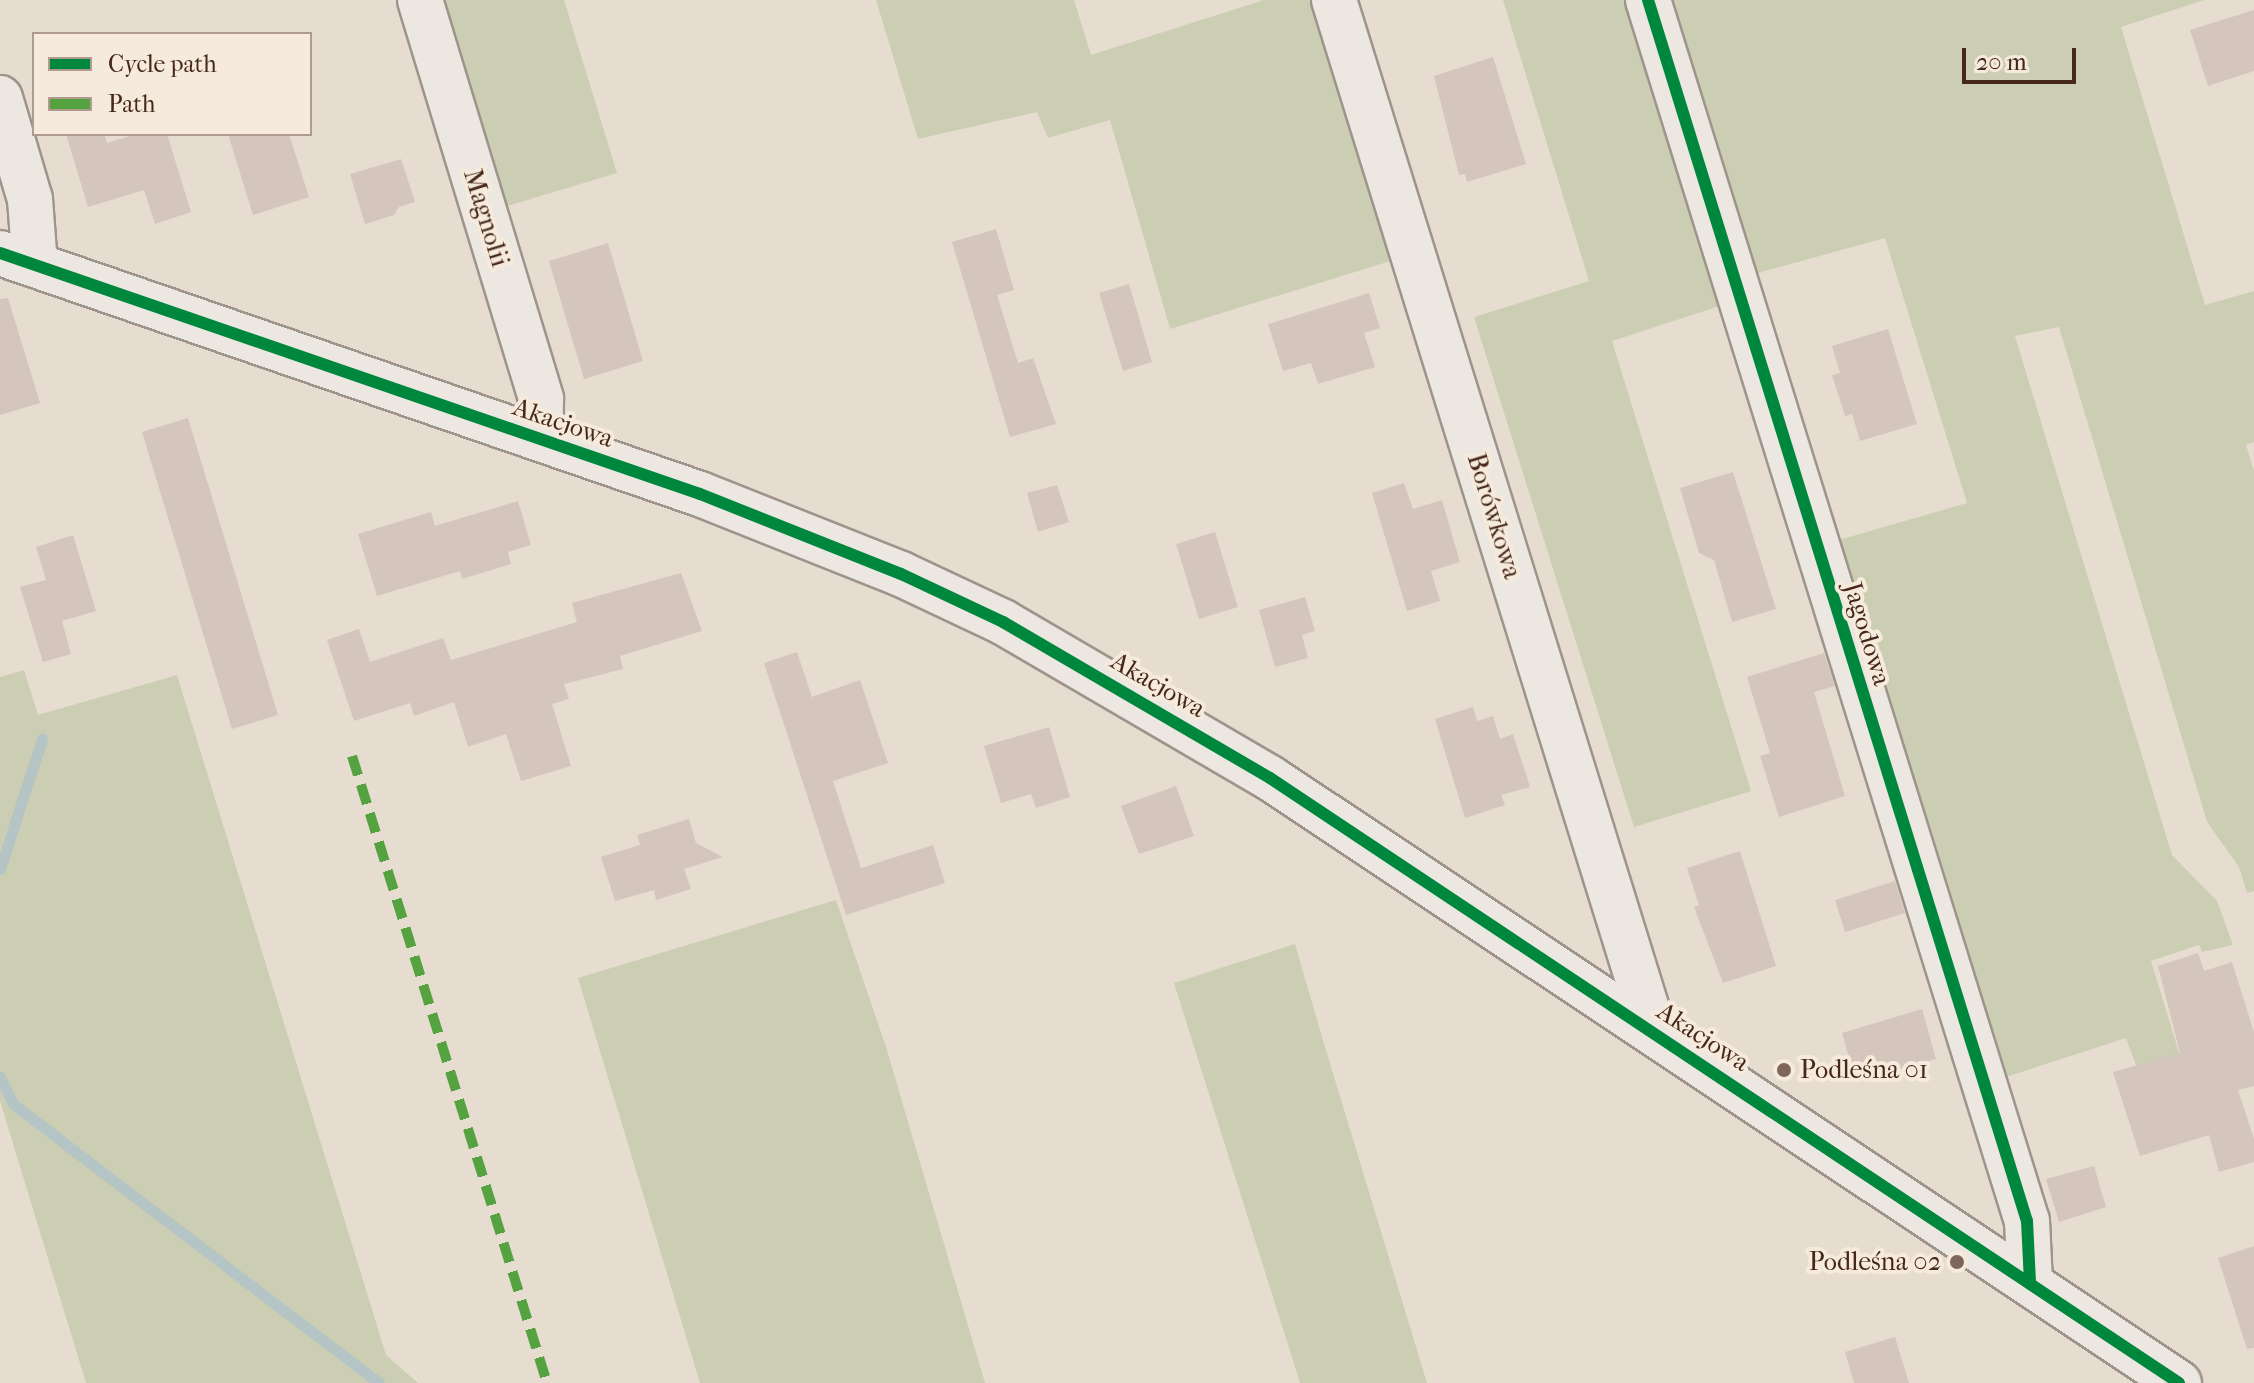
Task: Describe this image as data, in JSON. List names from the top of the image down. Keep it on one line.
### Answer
{"streets":{"street":["Magnolii","Akacjowa","Borówkowa","Jagodowa"]},"crossings":[["Magnolii","Akacjowa"],["Akacjowa","Borówkowa"],["Akacjowa","Jagodowa"]],"places":["Podleśna 01","Podleśna 02"],"legend":["Cycle path","Path"],"scale_bar":"20 m"}
